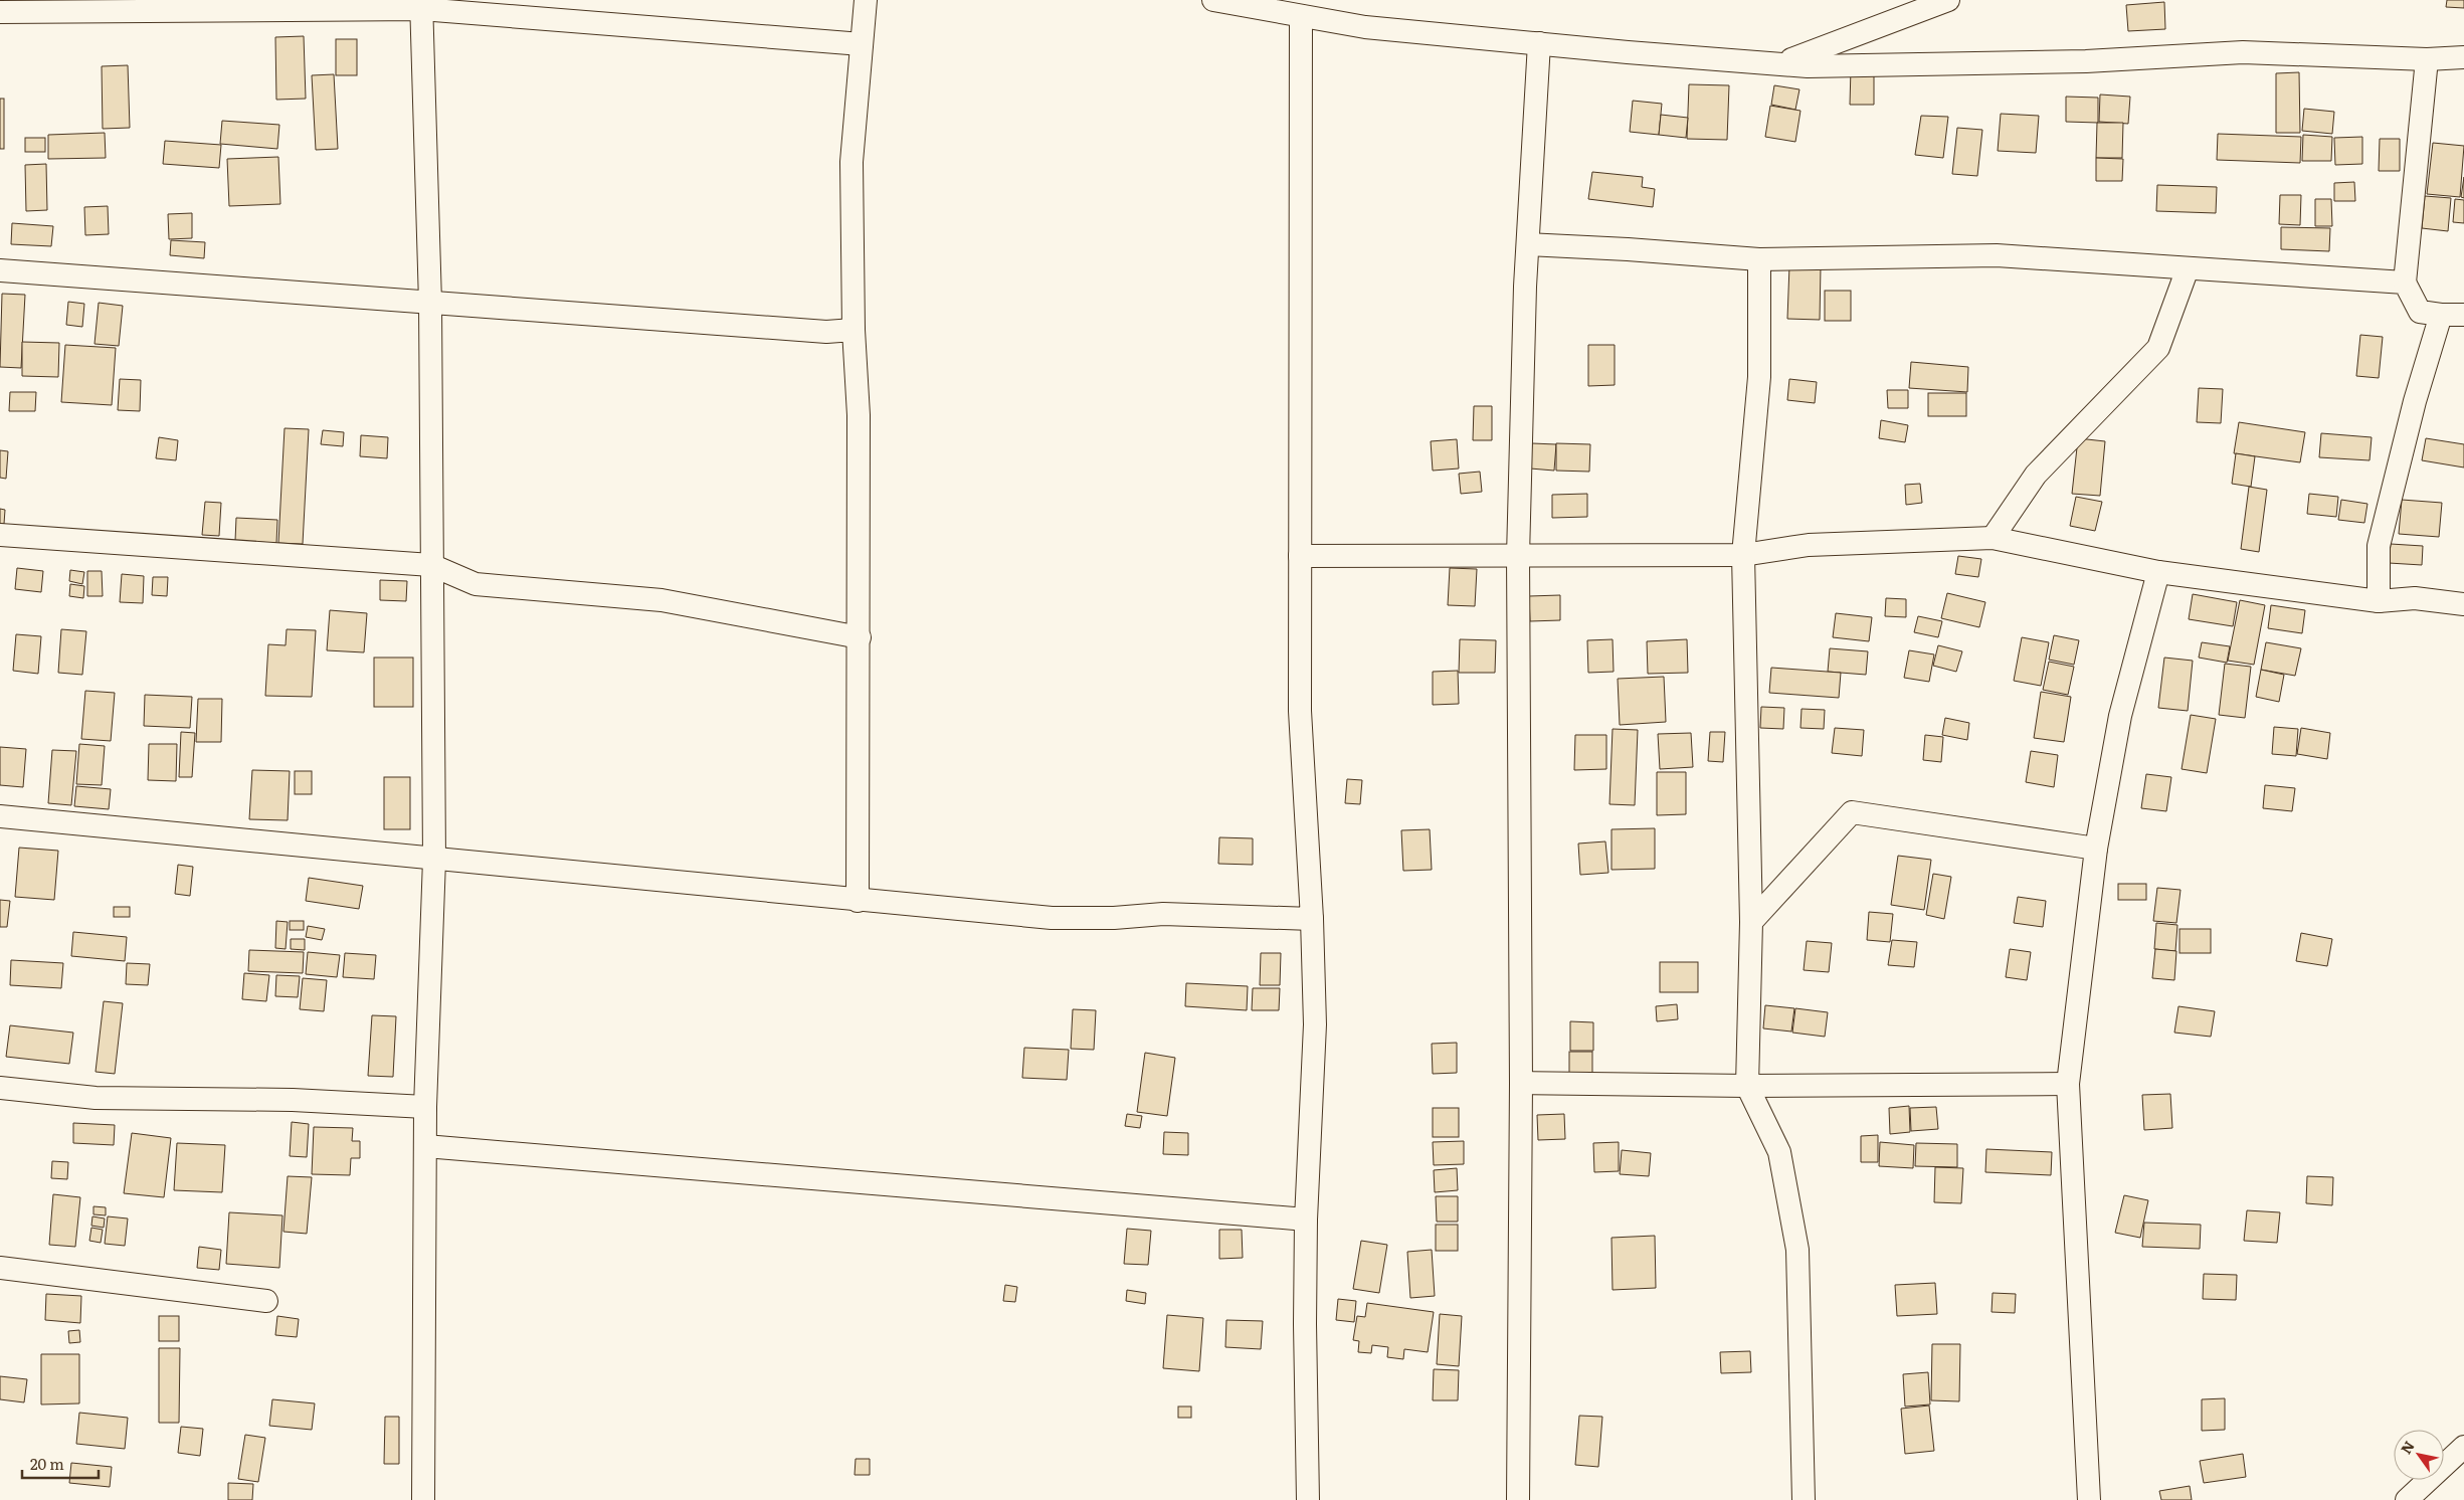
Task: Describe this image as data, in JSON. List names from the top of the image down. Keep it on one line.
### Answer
{"scale_bar":"20 m","north":"top left"}
